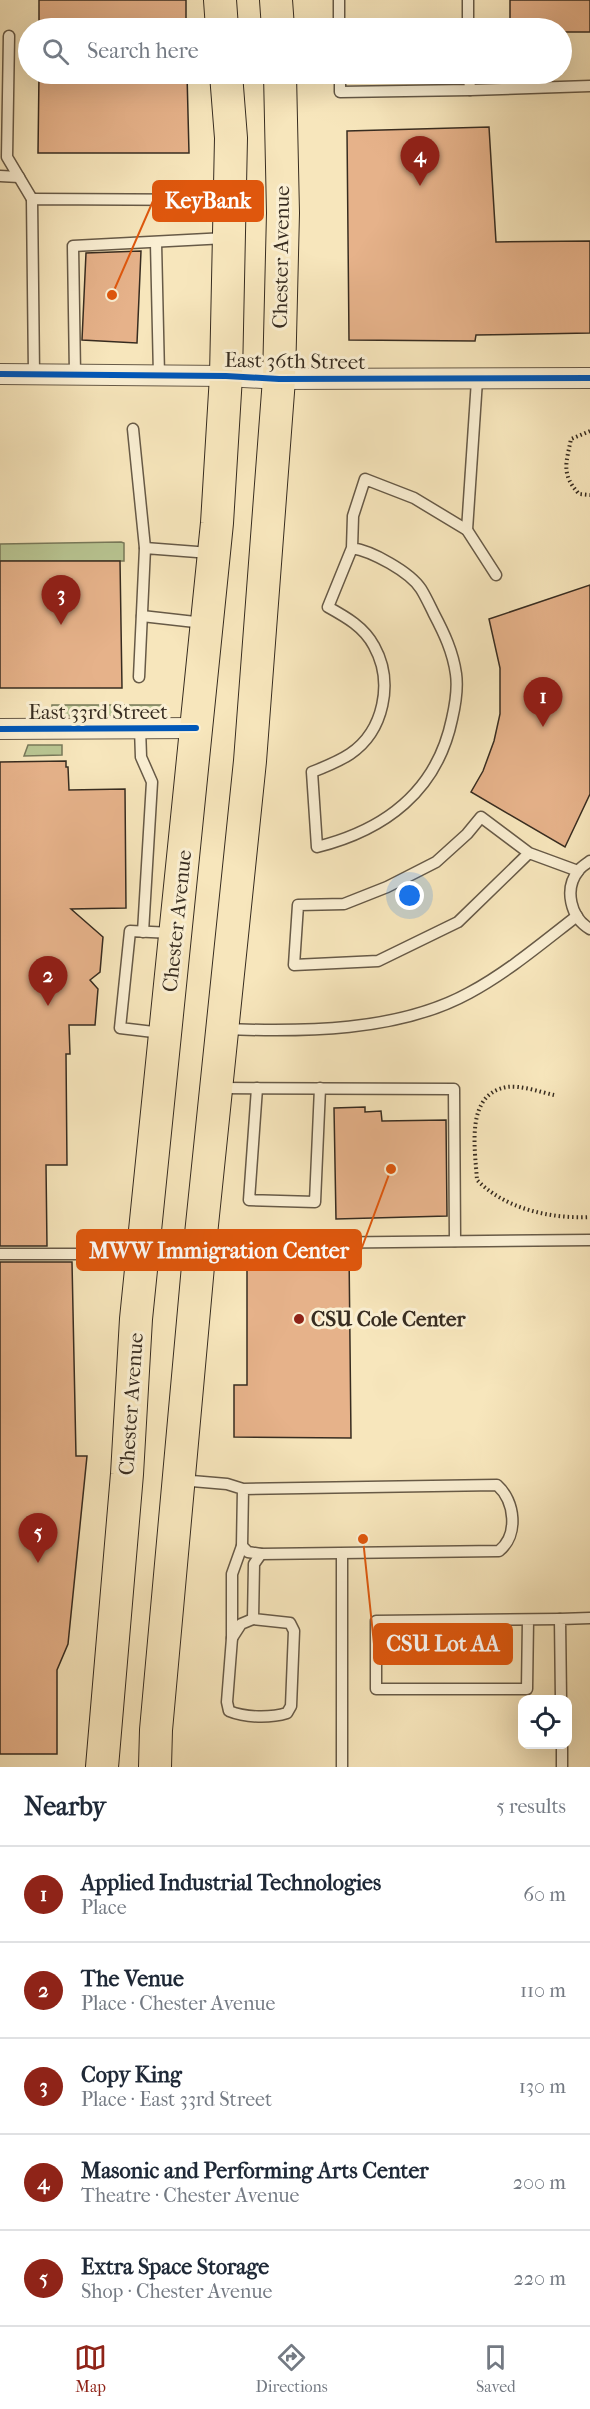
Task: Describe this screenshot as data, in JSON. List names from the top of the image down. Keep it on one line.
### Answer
{"streets":{"main road":["Chester Avenue"],"street":["East 36th Street","East 33rd Street"]},"crossings":[["Chester Avenue","East 36th Street"],["Chester Avenue","East 33rd Street"]],"places":["KeyBank","MWW Immigration Center","CSU Cole Center","CSU Lot AA"],"page":{"search":"Search here","pins":["4","3","1","2","5"],"heading":["Nearby","5 results"],"list":[{"mark":"1","name":"Applied Industrial Technologies","note":"Place","value":"60 m"},{"mark":"2","name":"The Venue","note":"Place · Chester Avenue","value":"110 m"},{"mark":"3","name":"Copy King","note":"Place · East 33rd Street","value":"130 m"},{"mark":"4","name":"Masonic and Performing Arts Center","note":"Theatre · Chester Avenue","value":"200 m"},{"mark":"5","name":"Extra Space Storage","note":"Shop · Chester Avenue","value":"220 m"}],"nav":["Map","Directions","Saved"]}}
